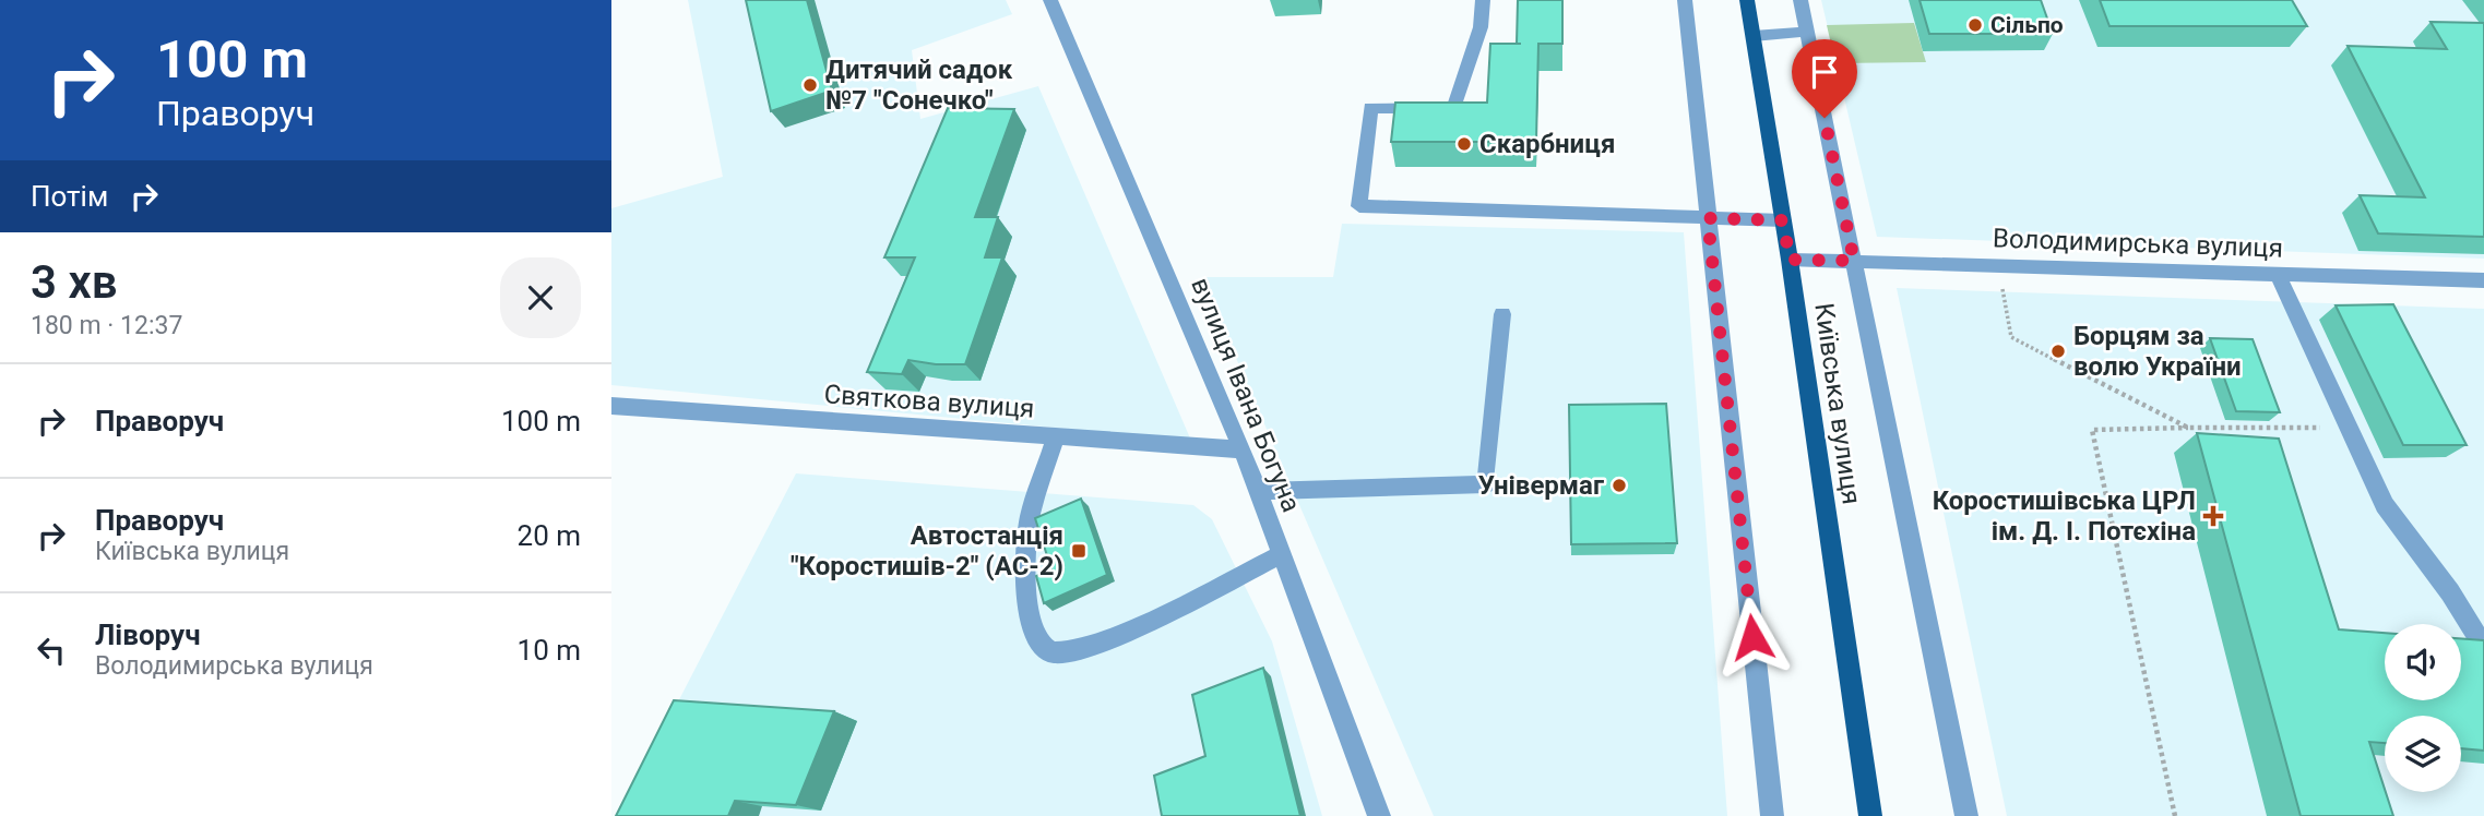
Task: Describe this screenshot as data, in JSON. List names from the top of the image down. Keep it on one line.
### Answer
{"streets":{"main road":["Київська вулиця"],"street":["Володимирська вулиця","вулиця Івана Богуна","Святкова вулиця"]},"crossings":[["Володимирська вулиця","Київська вулиця"],["вулиця Івана Богуна","Святкова вулиця"]],"places":{"other":["Сільпо","Дитячий садок №7 \"Сонечко\"","Скарбниця","Борцям за волю України","Універмаг"],"health":["Коростишівська ЦРЛ ім. Д. І. Потєхіна"],"transit":["Автостанція \"Коростишів-2\" (АС-2)"]},"page":{"turn":["100 m","Праворуч"],"then":"Потім","heading":["3 хв","180 m · 12:37"],"list":[{"name":"Праворуч","value":"100 m"},{"name":"Праворуч","note":"Київська вулиця","value":"20 m"},{"name":"Ліворуч","note":"Володимирська вулиця","value":"10 m"}]}}
